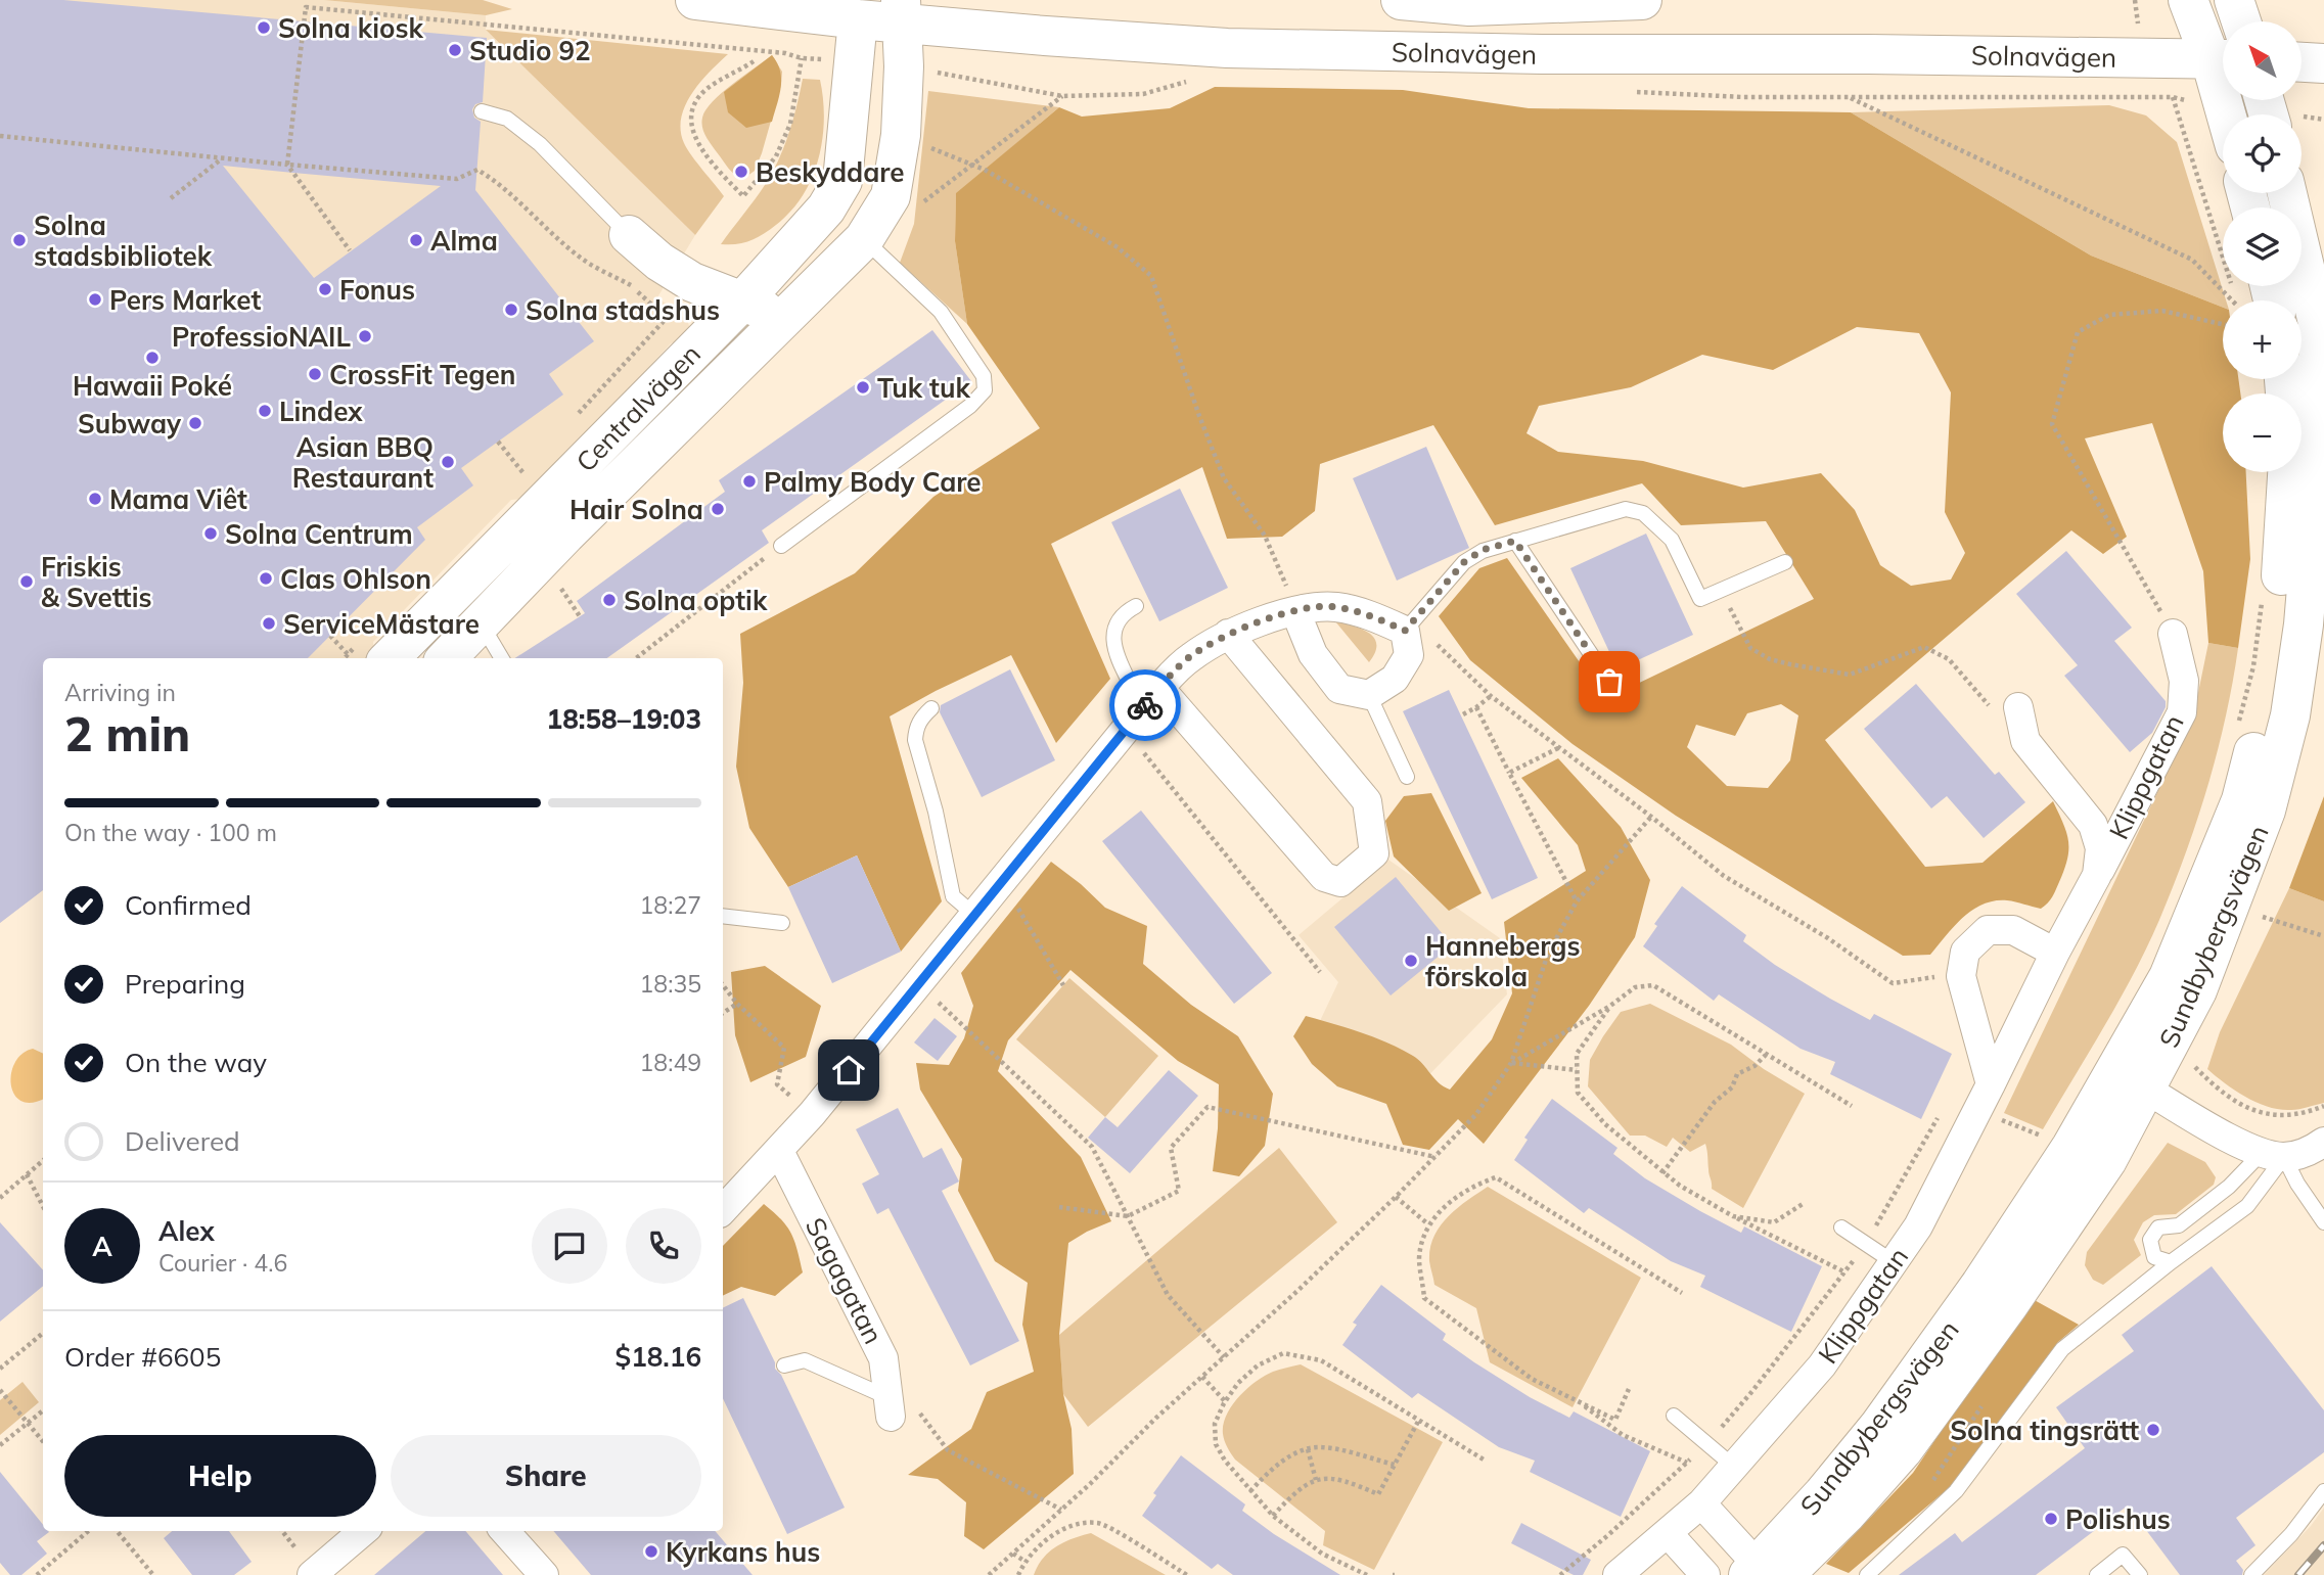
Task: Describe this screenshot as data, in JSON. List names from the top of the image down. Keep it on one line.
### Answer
{"streets":{"main road":["Solnavägen","Centralvägen","Sundbybergsvägen"],"street":["Klippgatan","Sagagatan"]},"crossings":[["Solnavägen","Centralvägen"]],"places":["Solna kiosk","Studio 92","Beskyddare","Solna stadsbibliotek","Alma","Fonus","Pers Market","Solna stadshus","ProfessioNAIL","Hawaii Poké","CrossFit Tegen","Tuk tuk","Lindex","Subway","Asian BBQ Restaurant","Palmy Body Care","Mama Viêt","Hair Solna","Solna Centrum","Clas Ohlson","Friskis & Svettis","Solna optik","ServiceMästare","Hannebergs förskola","Solna tingsrätt","Polishus","Kyrkans hus"],"north":"top left","page":{"map_buttons":["+","−"],"heading":["2 min","Arriving in","18:58–19:03"],"panel":["Alex","Courier · 4.6","Order #6605","$18.16"],"bar":"On the way · 100 m","list":[["Confirmed","18:27"],["Preparing","18:35"],["On the way","18:49"],"Delivered"],"round":"A","buttons":["Help","Share"]}}
